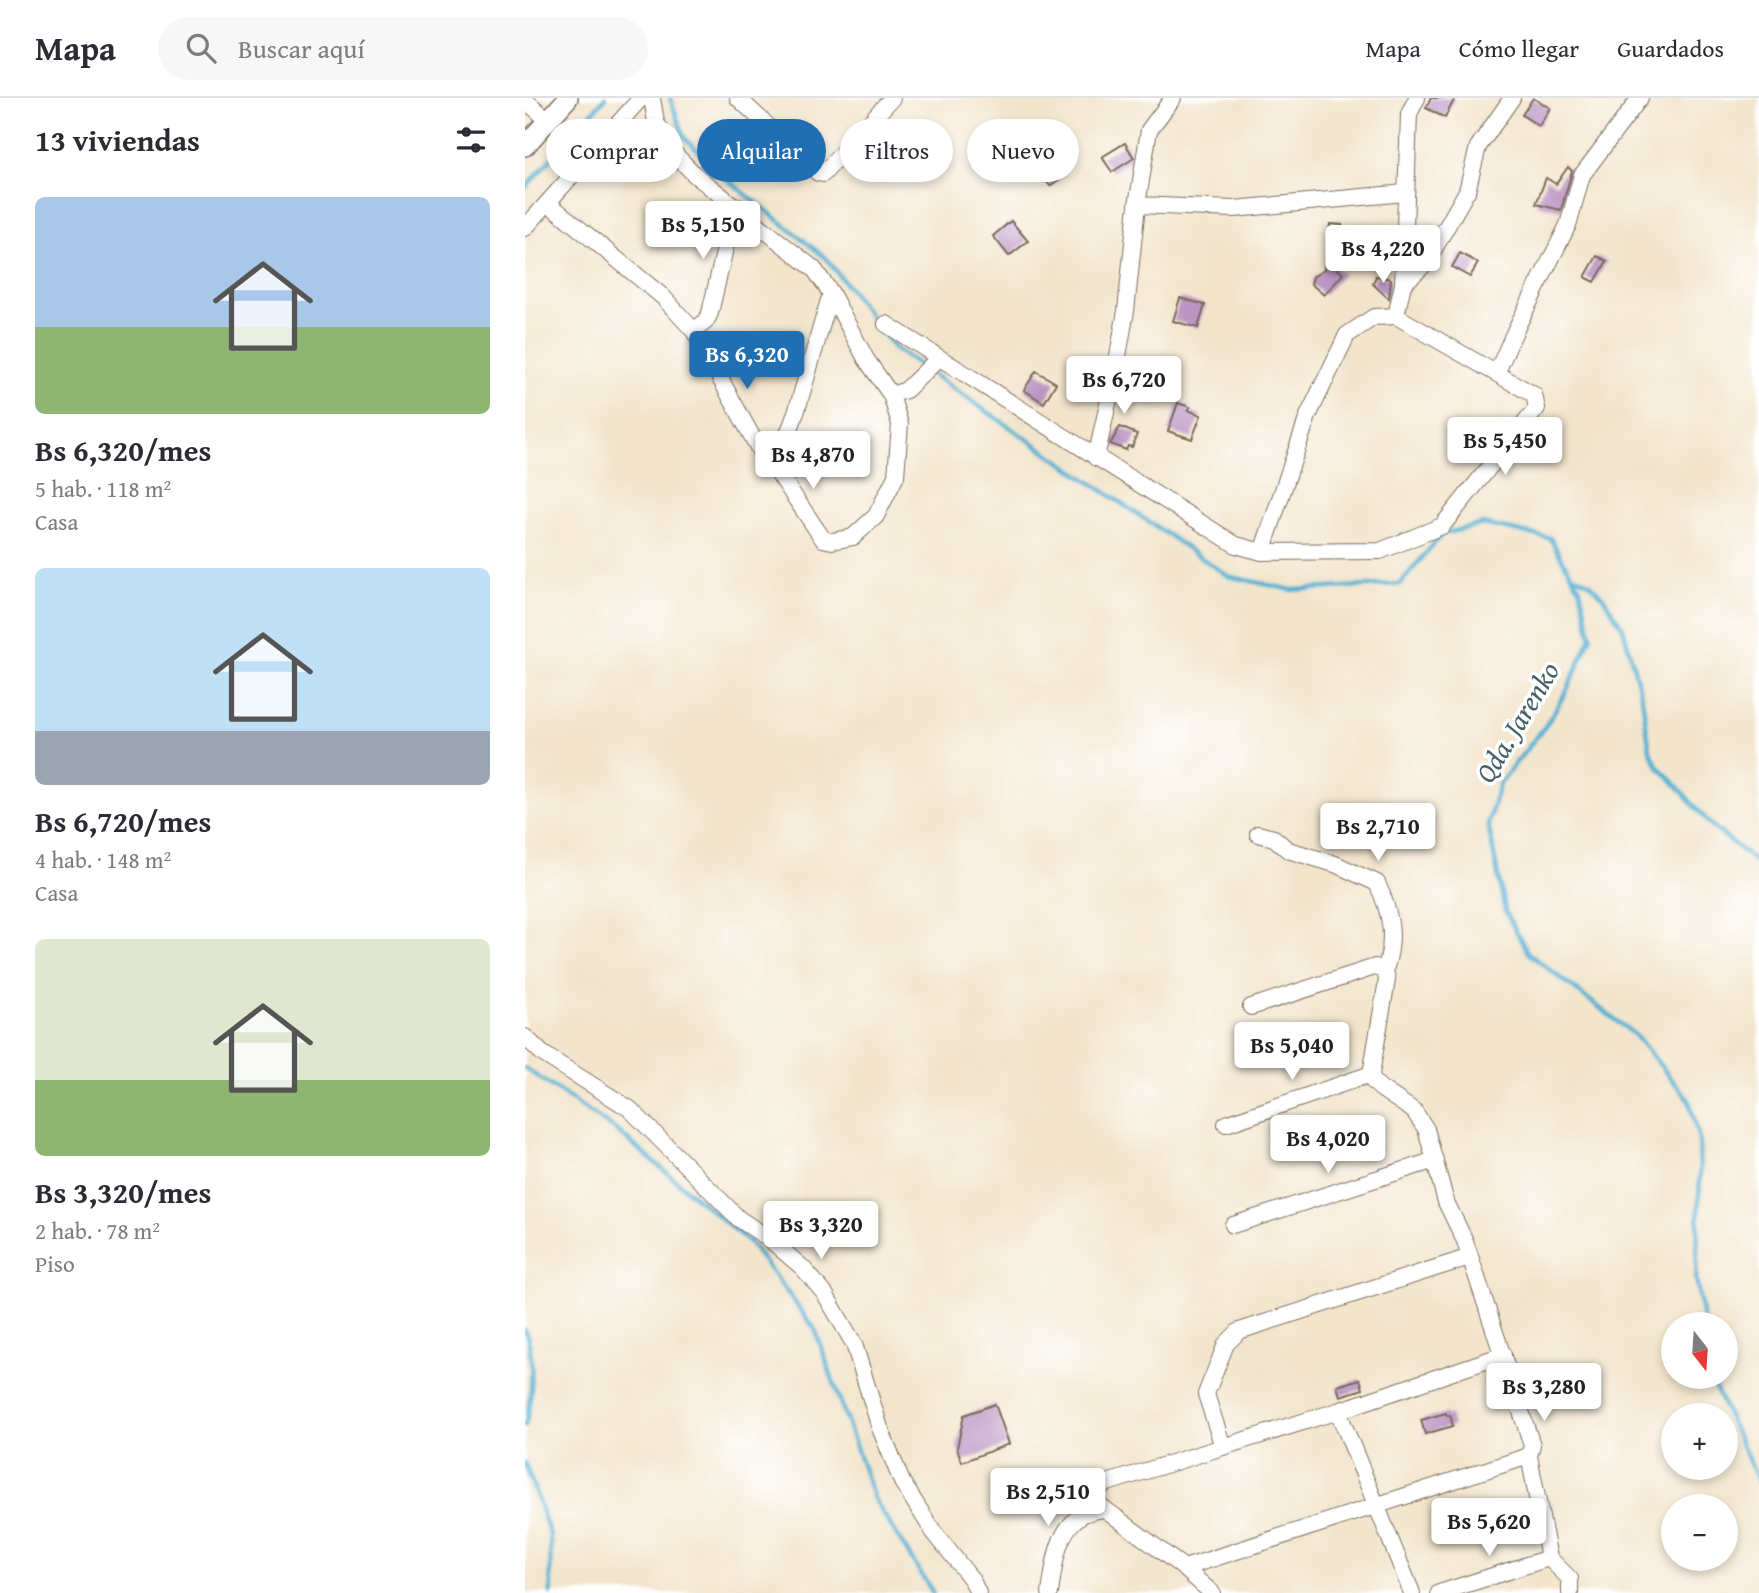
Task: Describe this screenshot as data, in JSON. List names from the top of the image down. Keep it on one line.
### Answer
{"water":["Qda. Jarenko"],"north":"bottom","page":{"header":"Mapa","search":"Buscar aquí","nav":["Mapa","Cómo llegar","Guardados"],"heading":"13 viviendas","chip":["Comprar","Alquilar","Filtros","Nuevo"],"list":[{"name":"Bs 6,320/mes","note":"5 hab. · 118 m² · Casa"},{"name":"Bs 6,720/mes","note":"4 hab. · 148 m² · Casa"},{"name":"Bs 3,320/mes","note":"2 hab. · 78 m² · Piso"}],"price":["Bs 5,150","Bs 4,220","Bs 6,320","Bs 6,720","Bs 5,450","Bs 4,870","Bs 2,710","Bs 5,040","Bs 4,020","Bs 3,320","Bs 3,280","Bs 2,510","Bs 5,620"],"map_buttons":["+","−"]}}
